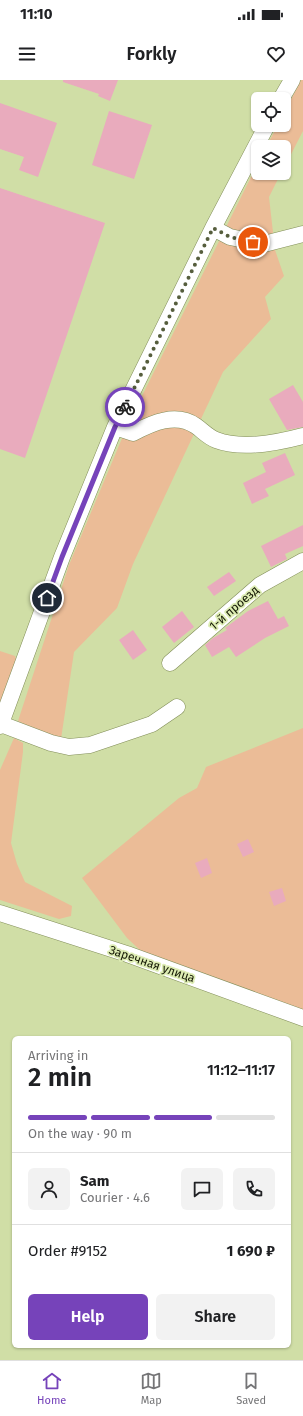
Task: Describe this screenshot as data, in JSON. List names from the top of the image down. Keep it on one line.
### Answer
{"streets":{"street":["1-й проезд","Заречная улица"]},"page":{"status":"11:10","header":"Forkly","heading":["2 min","Arriving in","11:12–11:17"],"panel":["Sam","Courier · 4.6","Order #9152","1 690 ₽"],"bar":"On the way · 90 m","buttons":["Help","Share"],"tabs":["Home","Map","Saved"]}}
